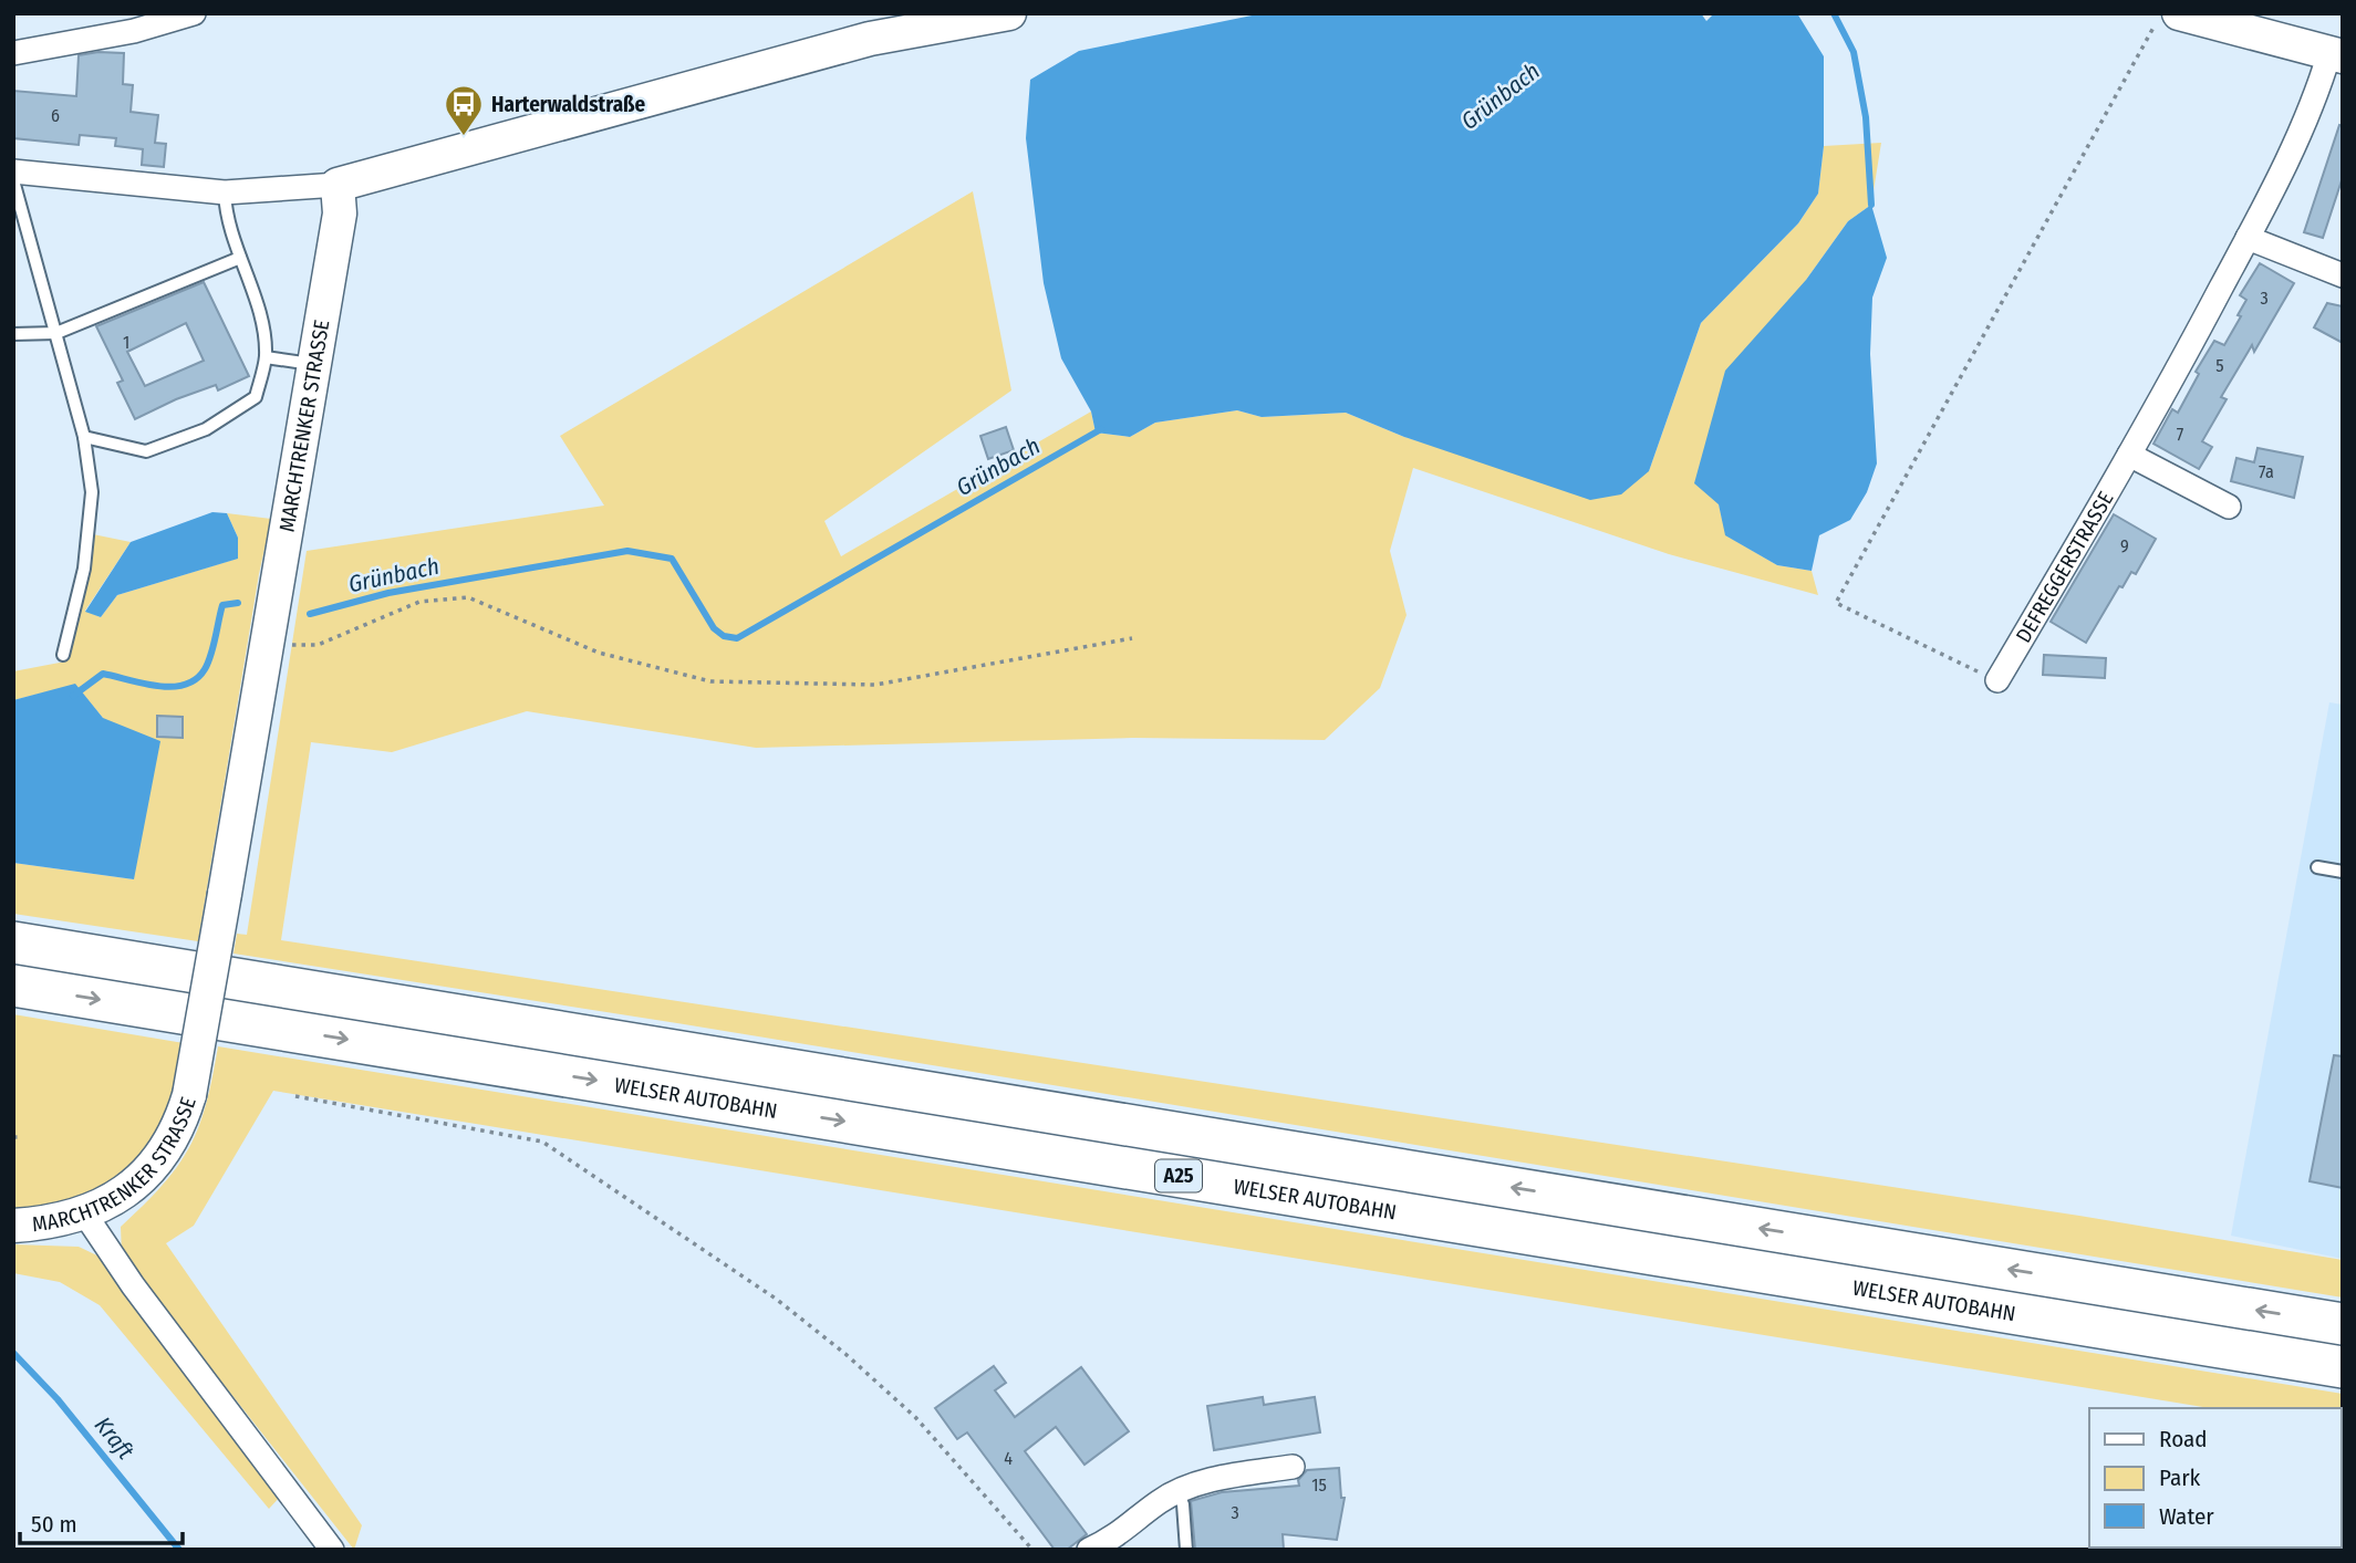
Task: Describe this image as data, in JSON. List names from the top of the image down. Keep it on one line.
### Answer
{"streets":{"highway":["WELSER AUTOBAHN","A25"],"street":["MARCHTRENKER STRASSE","DEFREGGERSTRASSE"]},"water":["Grünbach","Kraft"],"places":{"bus stop":["Harterwaldstraße"]},"house_numbers":["6","3","1","5","7","7a","9","4","15","3"],"legend":["Road","Park","Water"],"scale_bar":"50 m"}
